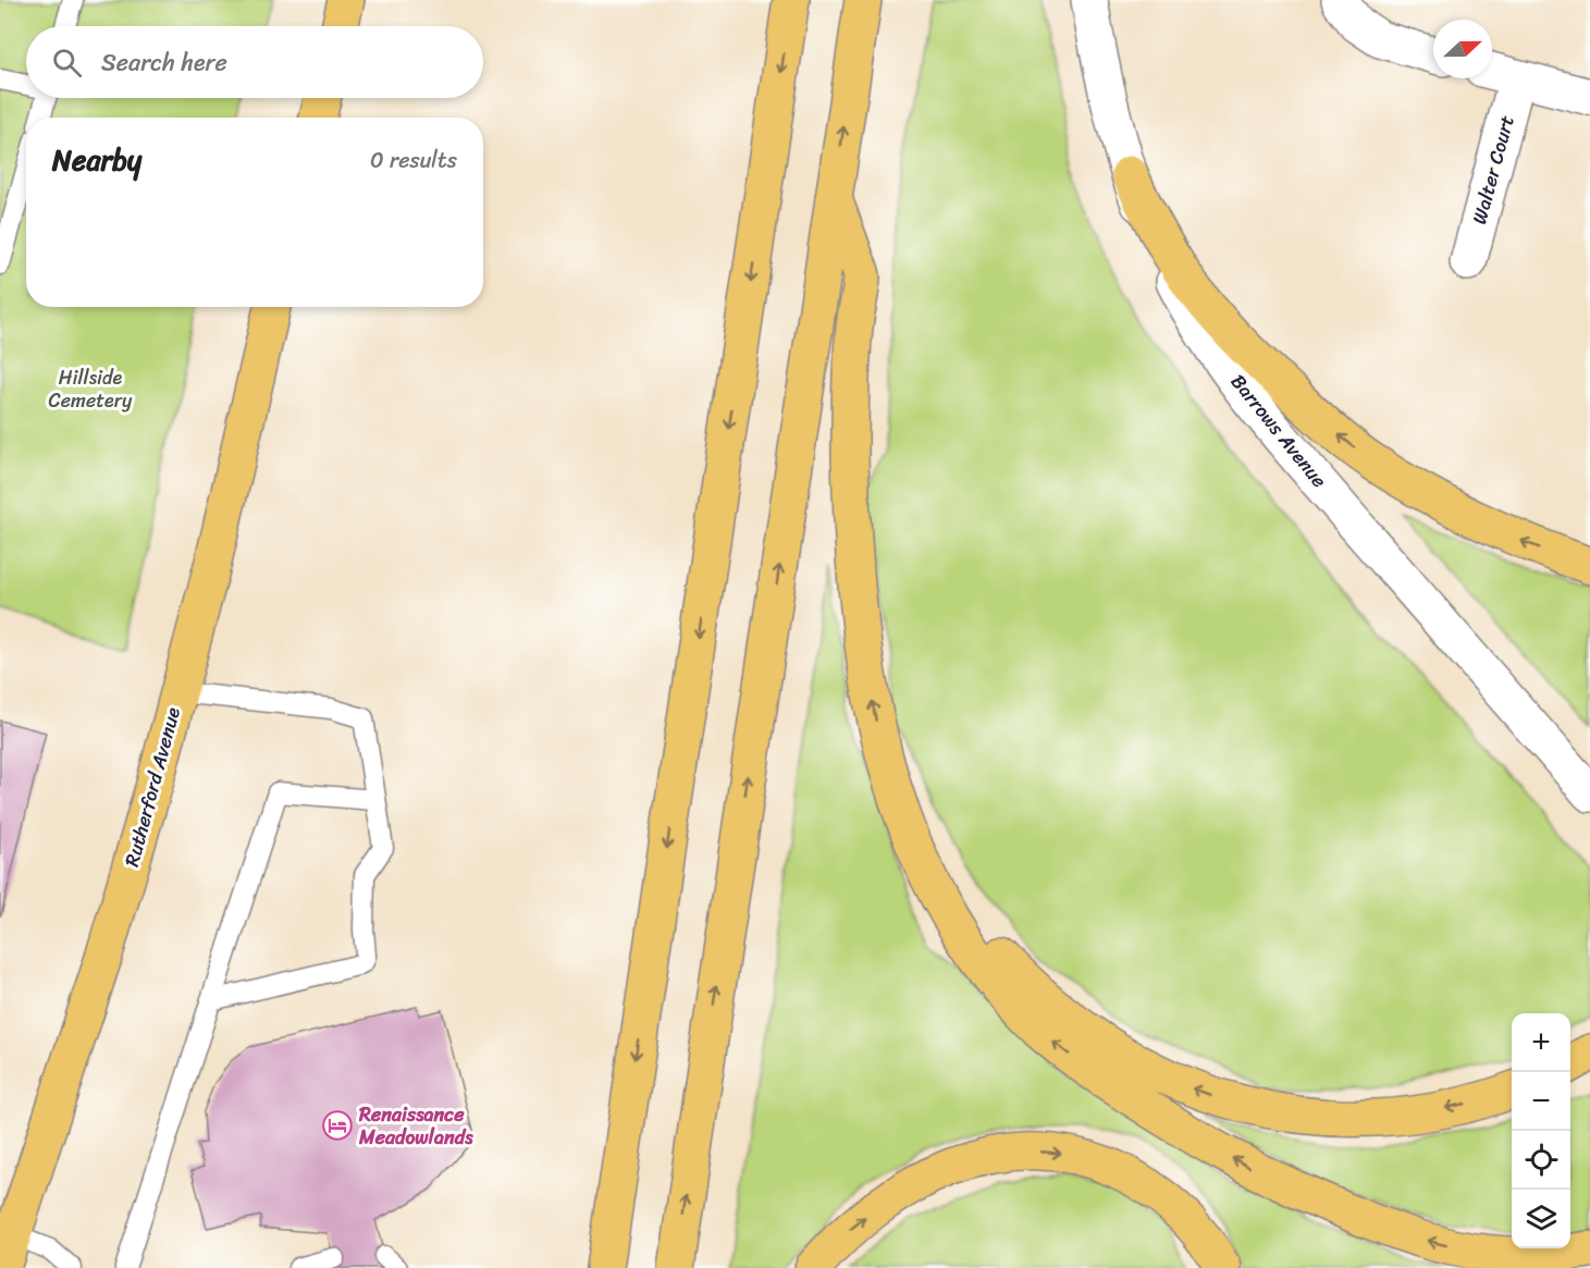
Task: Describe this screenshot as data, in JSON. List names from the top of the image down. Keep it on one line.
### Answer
{"streets":{"main road":["Rutherford Avenue"],"street":["Walter Court","Barrows Avenue"]},"parks":["Hillside Cemetery"],"places":{"hotel":["Renaissance Meadowlands"]},"north":"right","page":{"search":"Search here","heading":["Nearby","0 results"],"map_buttons":["+","−"]}}
